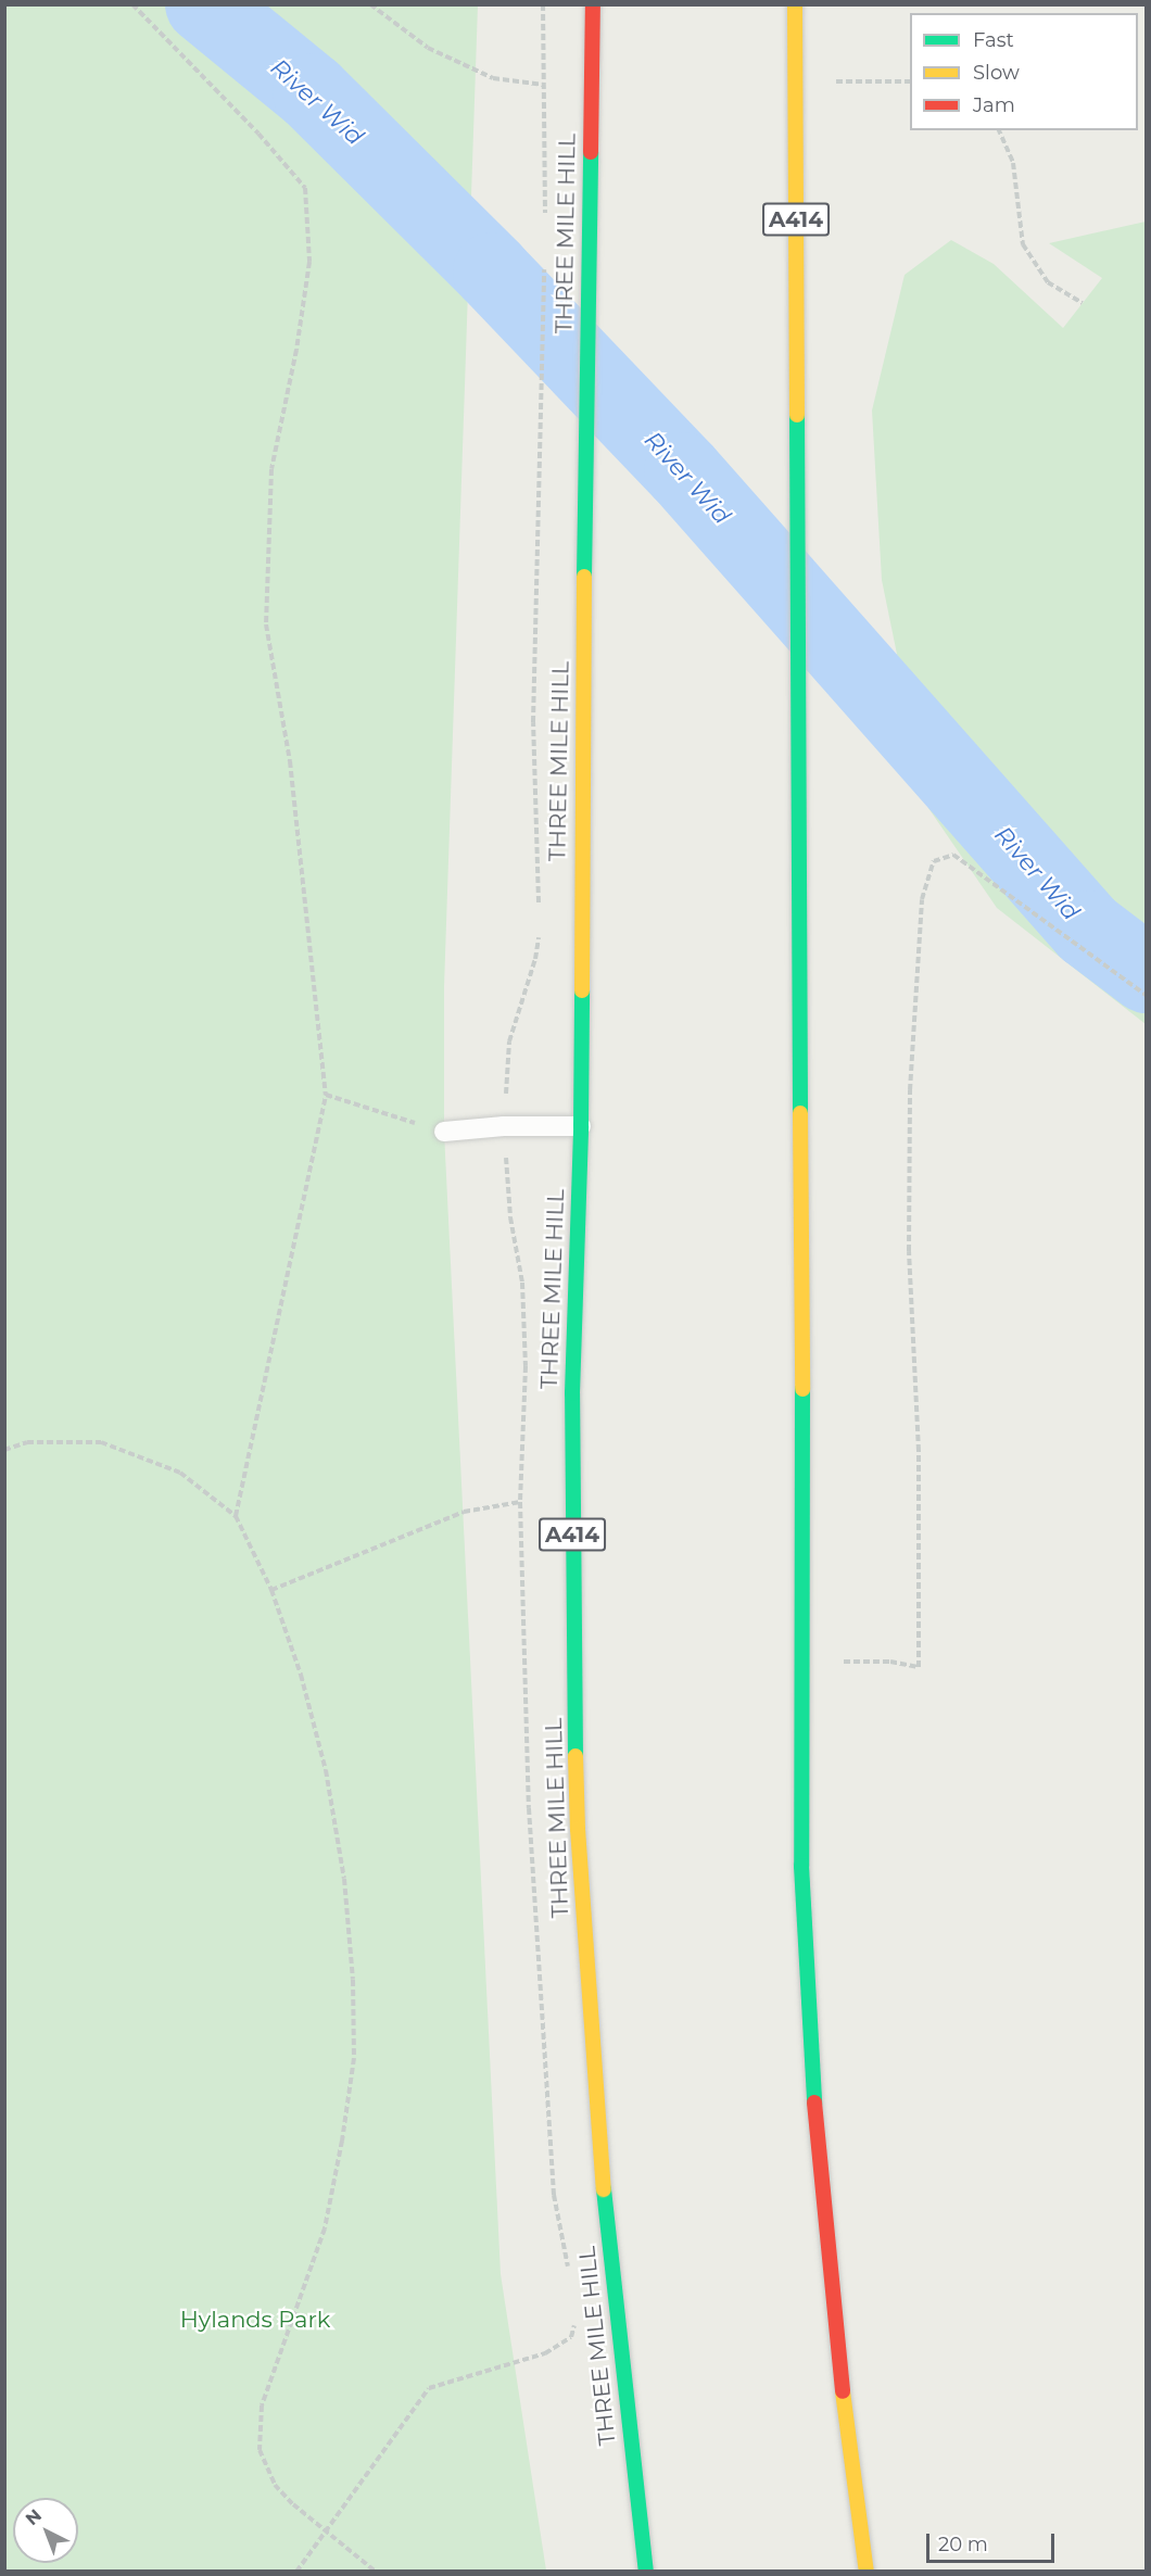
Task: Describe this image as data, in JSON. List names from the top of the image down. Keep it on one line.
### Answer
{"streets":{"highway":["A414","THREE MILE HILL"]},"water":["River Wid"],"parks":["Hylands Park"],"legend":["Fast","Slow","Jam"],"scale_bar":"20 m","north":"top left"}
